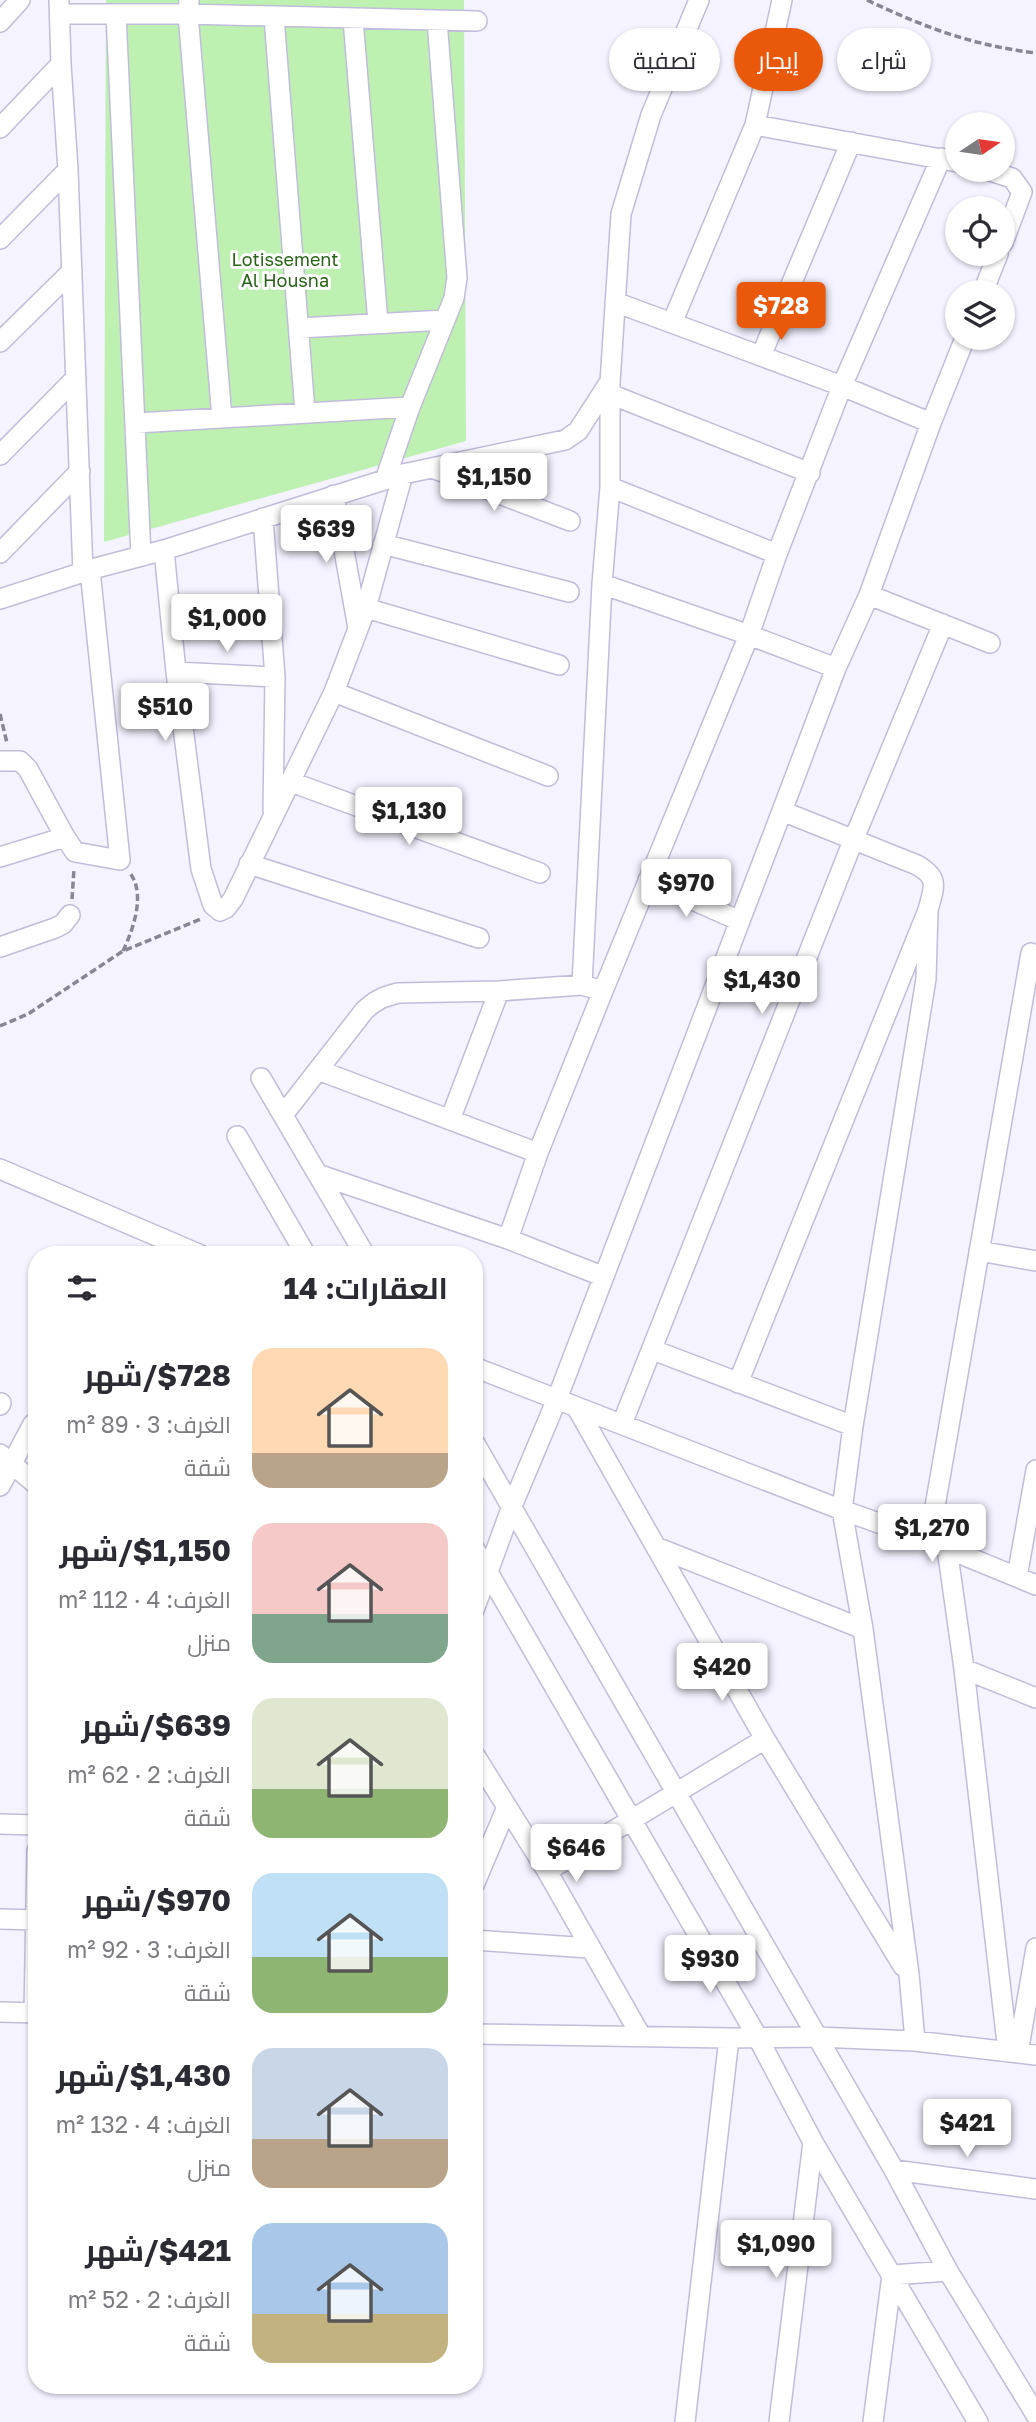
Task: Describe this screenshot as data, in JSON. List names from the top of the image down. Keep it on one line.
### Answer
{"parks":["Lotissement Al Housna"],"north":"right","page":{"chip":["شراء","إيجار","تصفية"],"price":["$728","$1,150","$639","$1,000","$510","$1,130","$970","$1,430","$1,270","$420","$646","$930","$421","$1,090"],"heading":"العقارات: 14","list":[{"name":"$728/شهر","note":"الغرف: 3 · 89 m² · شقة"},{"name":"$1,150/شهر","note":"الغرف: 4 · 112 m² · منزل"},{"name":"$639/شهر","note":"الغرف: 2 · 62 m² · شقة"},{"name":"$970/شهر","note":"الغرف: 3 · 92 m² · شقة"},{"name":"$1,430/شهر","note":"الغرف: 4 · 132 m² · منزل"},{"name":"$421/شهر","note":"الغرف: 2 · 52 m² · شقة"}]}}
